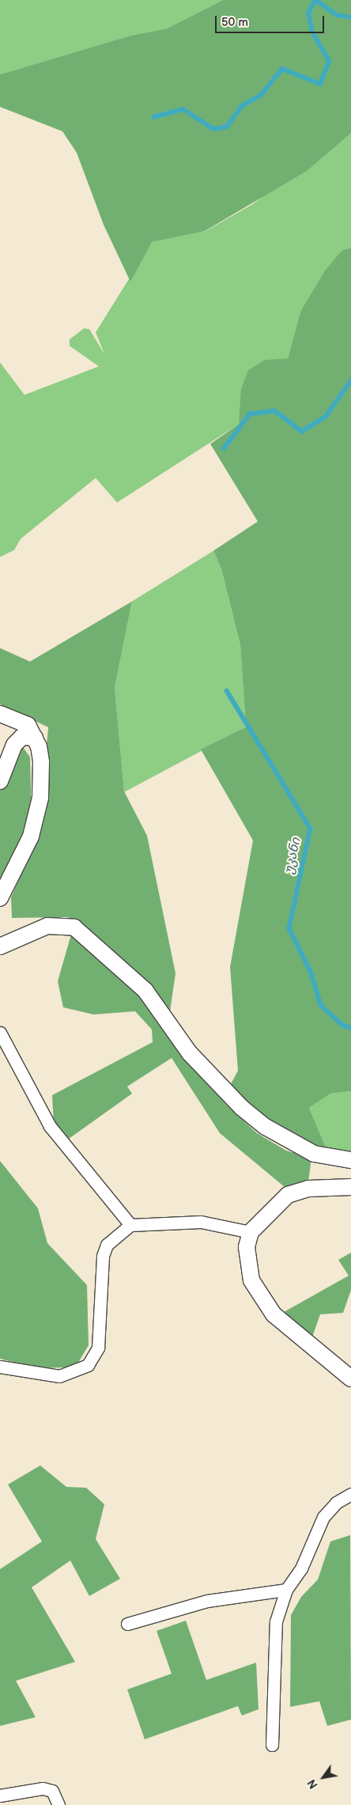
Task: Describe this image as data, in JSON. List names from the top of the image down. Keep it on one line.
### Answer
{"water":["უკანი"],"scale_bar":"50 m","north":"bottom left"}
